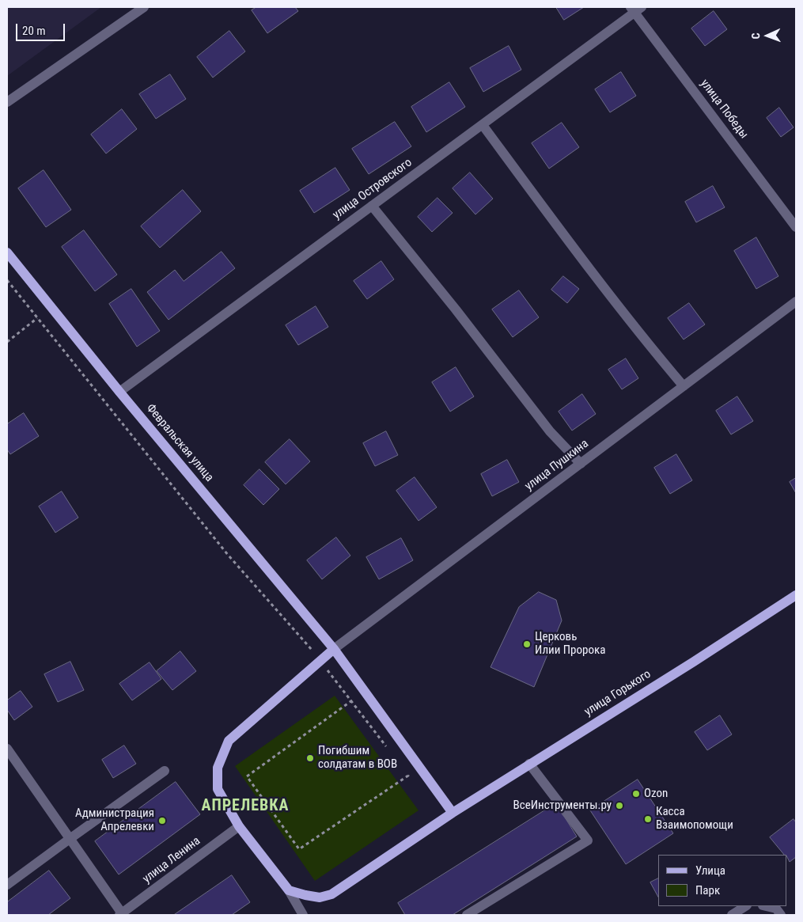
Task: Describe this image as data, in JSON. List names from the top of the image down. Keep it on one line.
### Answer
{"streets":{"main road":["Февральская улица","улица Горького"],"street":["улица Победы","улица Островского","улица Пушкина","улица Ленина"]},"crossings":[["улица Победы","улица Островского"],["улица Островского","Февральская улица"],["Февральская улица","улица Пушкина"],["Февральская улица","улица Горького"]],"districts":["АПРЕЛЕВКА"],"places":["Церковь Илии Пророка","Погибшим солдатам в ВОВ","Ozon","ВсеИнструменты.ру","Касса Взаимопомощи","Администрация Апрелевки"],"legend":["Улица","Парк"],"scale_bar":"20 m","north":"left"}
